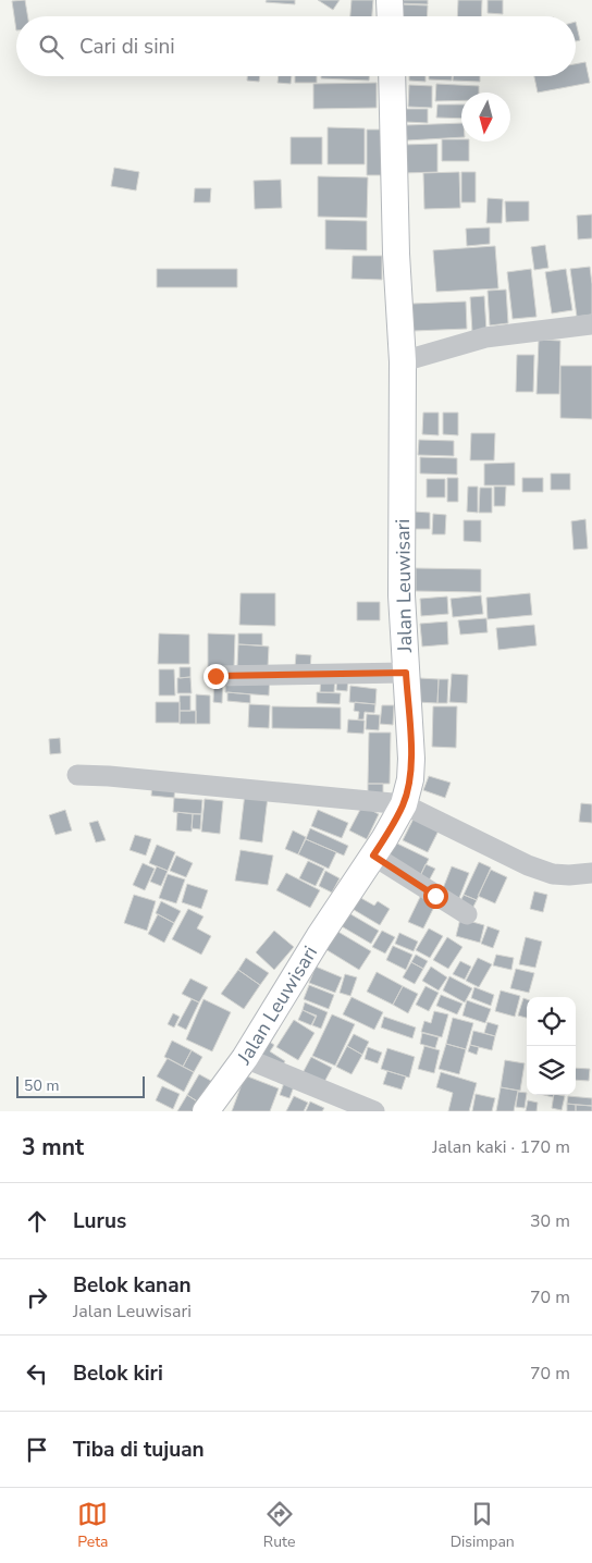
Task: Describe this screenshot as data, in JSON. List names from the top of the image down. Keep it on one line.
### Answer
{"streets":{"main road":["Jalan Leuwisari"]},"scale_bar":"50 m","north":"bottom","page":{"search":"Cari di sini","scale":"50 m","heading":["3 mnt","Jalan kaki · 170 m"],"list":[["Lurus","30 m"],["Belok kanan","Jalan Leuwisari","70 m"],["Belok kiri","70 m"],"Tiba di tujuan"],"nav":["Peta","Rute","Disimpan"]}}
